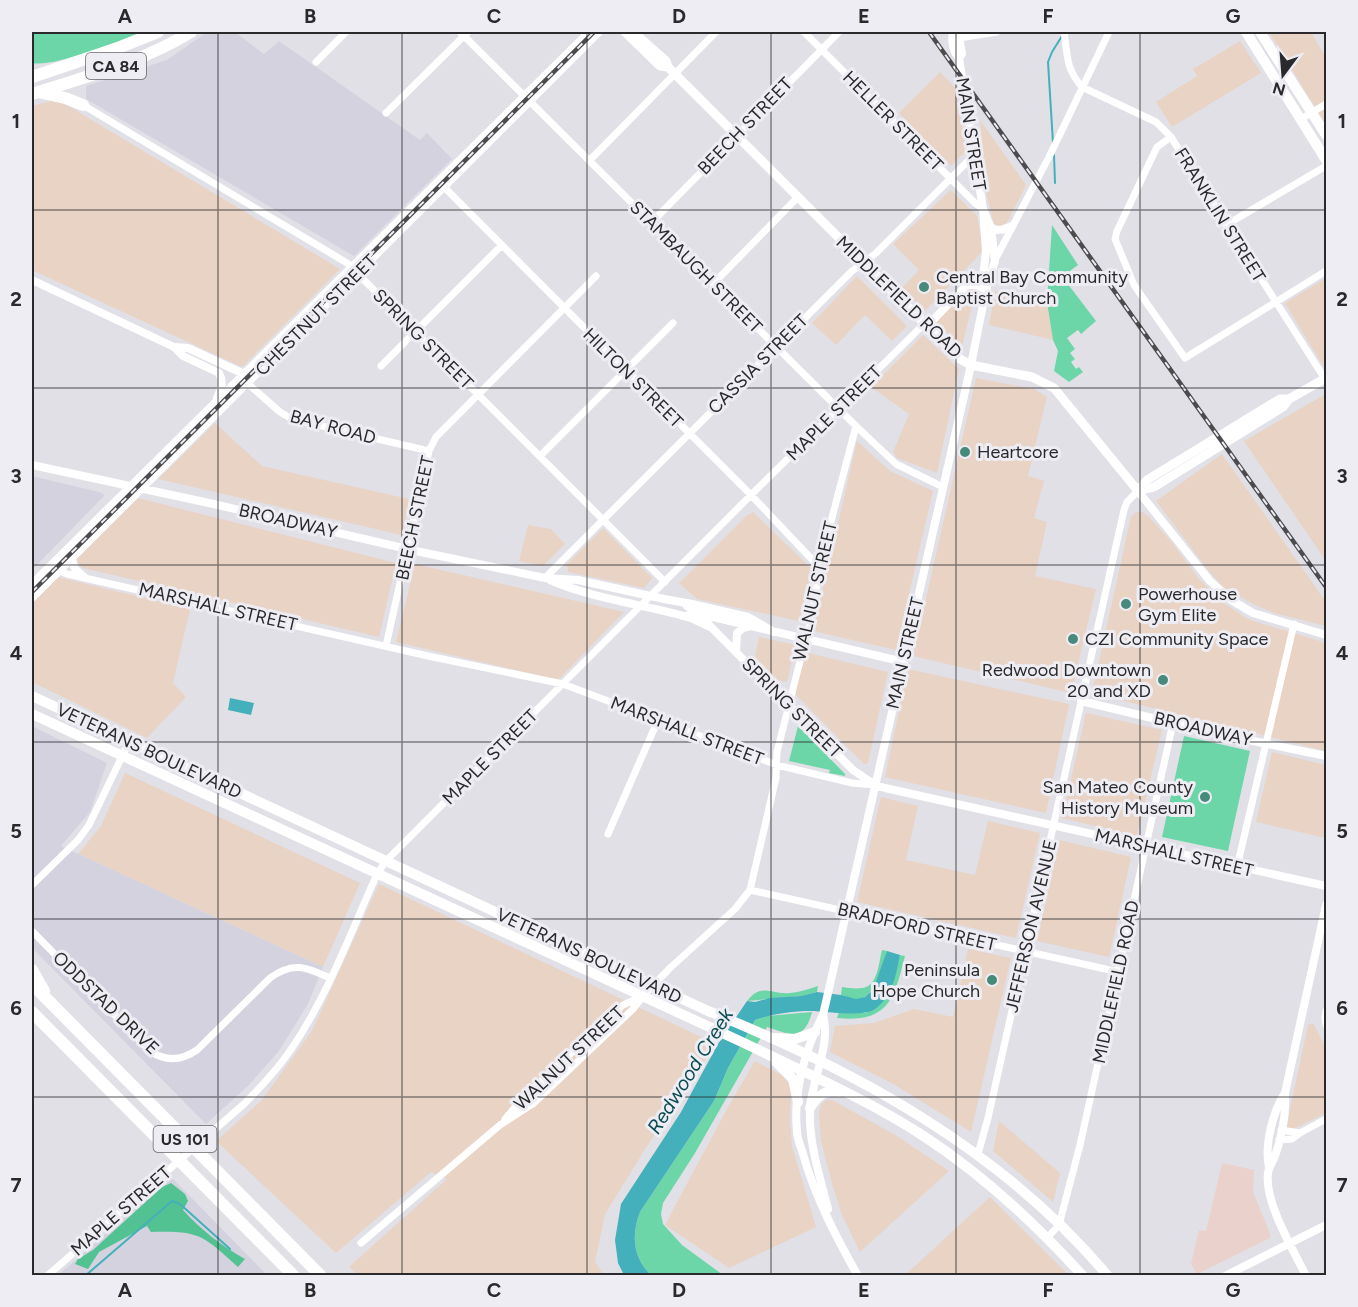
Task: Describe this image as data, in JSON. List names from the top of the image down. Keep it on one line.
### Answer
{"streets":{"highway":["CA 84","US 101"],"main road":["MIDDLEFIELD ROAD","VETERANS BOULEVARD","JEFFERSON AVENUE"],"street":["HELLER STREET","BEECH STREET","MAIN STREET","FRANKLIN STREET","STAMBAUGH STREET","CHESTNUT STREET","SPRING STREET","CASSIA STREET","HILTON STREET","MAPLE STREET","BAY ROAD","BROADWAY","WALNUT STREET","MARSHALL STREET","BRADFORD STREET","ODDSTAD DRIVE"]},"crossings":[["HELLER STREET","BEECH STREET"],["HELLER STREET","MAIN STREET"],["HELLER STREET","CASSIA STREET"],["BEECH STREET","STAMBAUGH STREET"],["BEECH STREET","MIDDLEFIELD ROAD"],["BEECH STREET","SPRING STREET"],["BEECH STREET","HILTON STREET"],["BEECH STREET","BAY ROAD"],["BEECH STREET","BROADWAY"],["BEECH STREET","MARSHALL STREET"],["MAIN STREET","STAMBAUGH STREET"],["MAIN STREET","MIDDLEFIELD ROAD"],["MAIN STREET","SPRING STREET"],["MAIN STREET","CASSIA STREET"],["MAIN STREET","MAPLE STREET"],["MAIN STREET","BROADWAY"],["MAIN STREET","MARSHALL STREET"],["MAIN STREET","VETERANS BOULEVARD"],["MAIN STREET","BRADFORD STREET"],["FRANKLIN STREET","JEFFERSON AVENUE"],["STAMBAUGH STREET","CHESTNUT STREET"],["STAMBAUGH STREET","CASSIA STREET"],["STAMBAUGH STREET","MAPLE STREET"],["STAMBAUGH STREET","WALNUT STREET"],["MIDDLEFIELD ROAD","CASSIA STREET"],["MIDDLEFIELD ROAD","MAPLE STREET"],["MIDDLEFIELD ROAD","BROADWAY"],["MIDDLEFIELD ROAD","MARSHALL STREET"],["MIDDLEFIELD ROAD","VETERANS BOULEVARD"],["MIDDLEFIELD ROAD","JEFFERSON AVENUE"],["MIDDLEFIELD ROAD","BRADFORD STREET"],["CHESTNUT STREET","SPRING STREET"],["CHESTNUT STREET","HILTON STREET"],["CHESTNUT STREET","BAY ROAD"],["CHESTNUT STREET","BROADWAY"],["CHESTNUT STREET","MARSHALL STREET"],["SPRING STREET","CASSIA STREET"],["SPRING STREET","MAPLE STREET"],["SPRING STREET","BROADWAY"],["SPRING STREET","WALNUT STREET"],["SPRING STREET","MARSHALL STREET"],["CASSIA STREET","HILTON STREET"],["CASSIA STREET","BROADWAY"],["HILTON STREET","MAPLE STREET"],["HILTON STREET","WALNUT STREET"],["MAPLE STREET","BROADWAY"],["MAPLE STREET","MARSHALL STREET"],["MAPLE STREET","VETERANS BOULEVARD"],["MAPLE STREET","ODDSTAD DRIVE"],["BROADWAY","WALNUT STREET"],["BROADWAY","JEFFERSON AVENUE"],["WALNUT STREET","MARSHALL STREET"],["WALNUT STREET","VETERANS BOULEVARD"],["WALNUT STREET","BRADFORD STREET"],["MARSHALL STREET","JEFFERSON AVENUE"],["VETERANS BOULEVARD","JEFFERSON AVENUE"],["JEFFERSON AVENUE","BRADFORD STREET"]],"water":["Redwood Creek"],"places":["Central Bay Community Baptist Church","Heartcore","Powerhouse Gym Elite","CZI Community Space","Redwood Downtown 20 and XD","San Mateo County History Museum","Peninsula Hope Church"],"north":"bottom","grid":{"columns":["A","B","C","D","E","F","G"],"rows":["1","2","3","4","5","6","7"]}}
